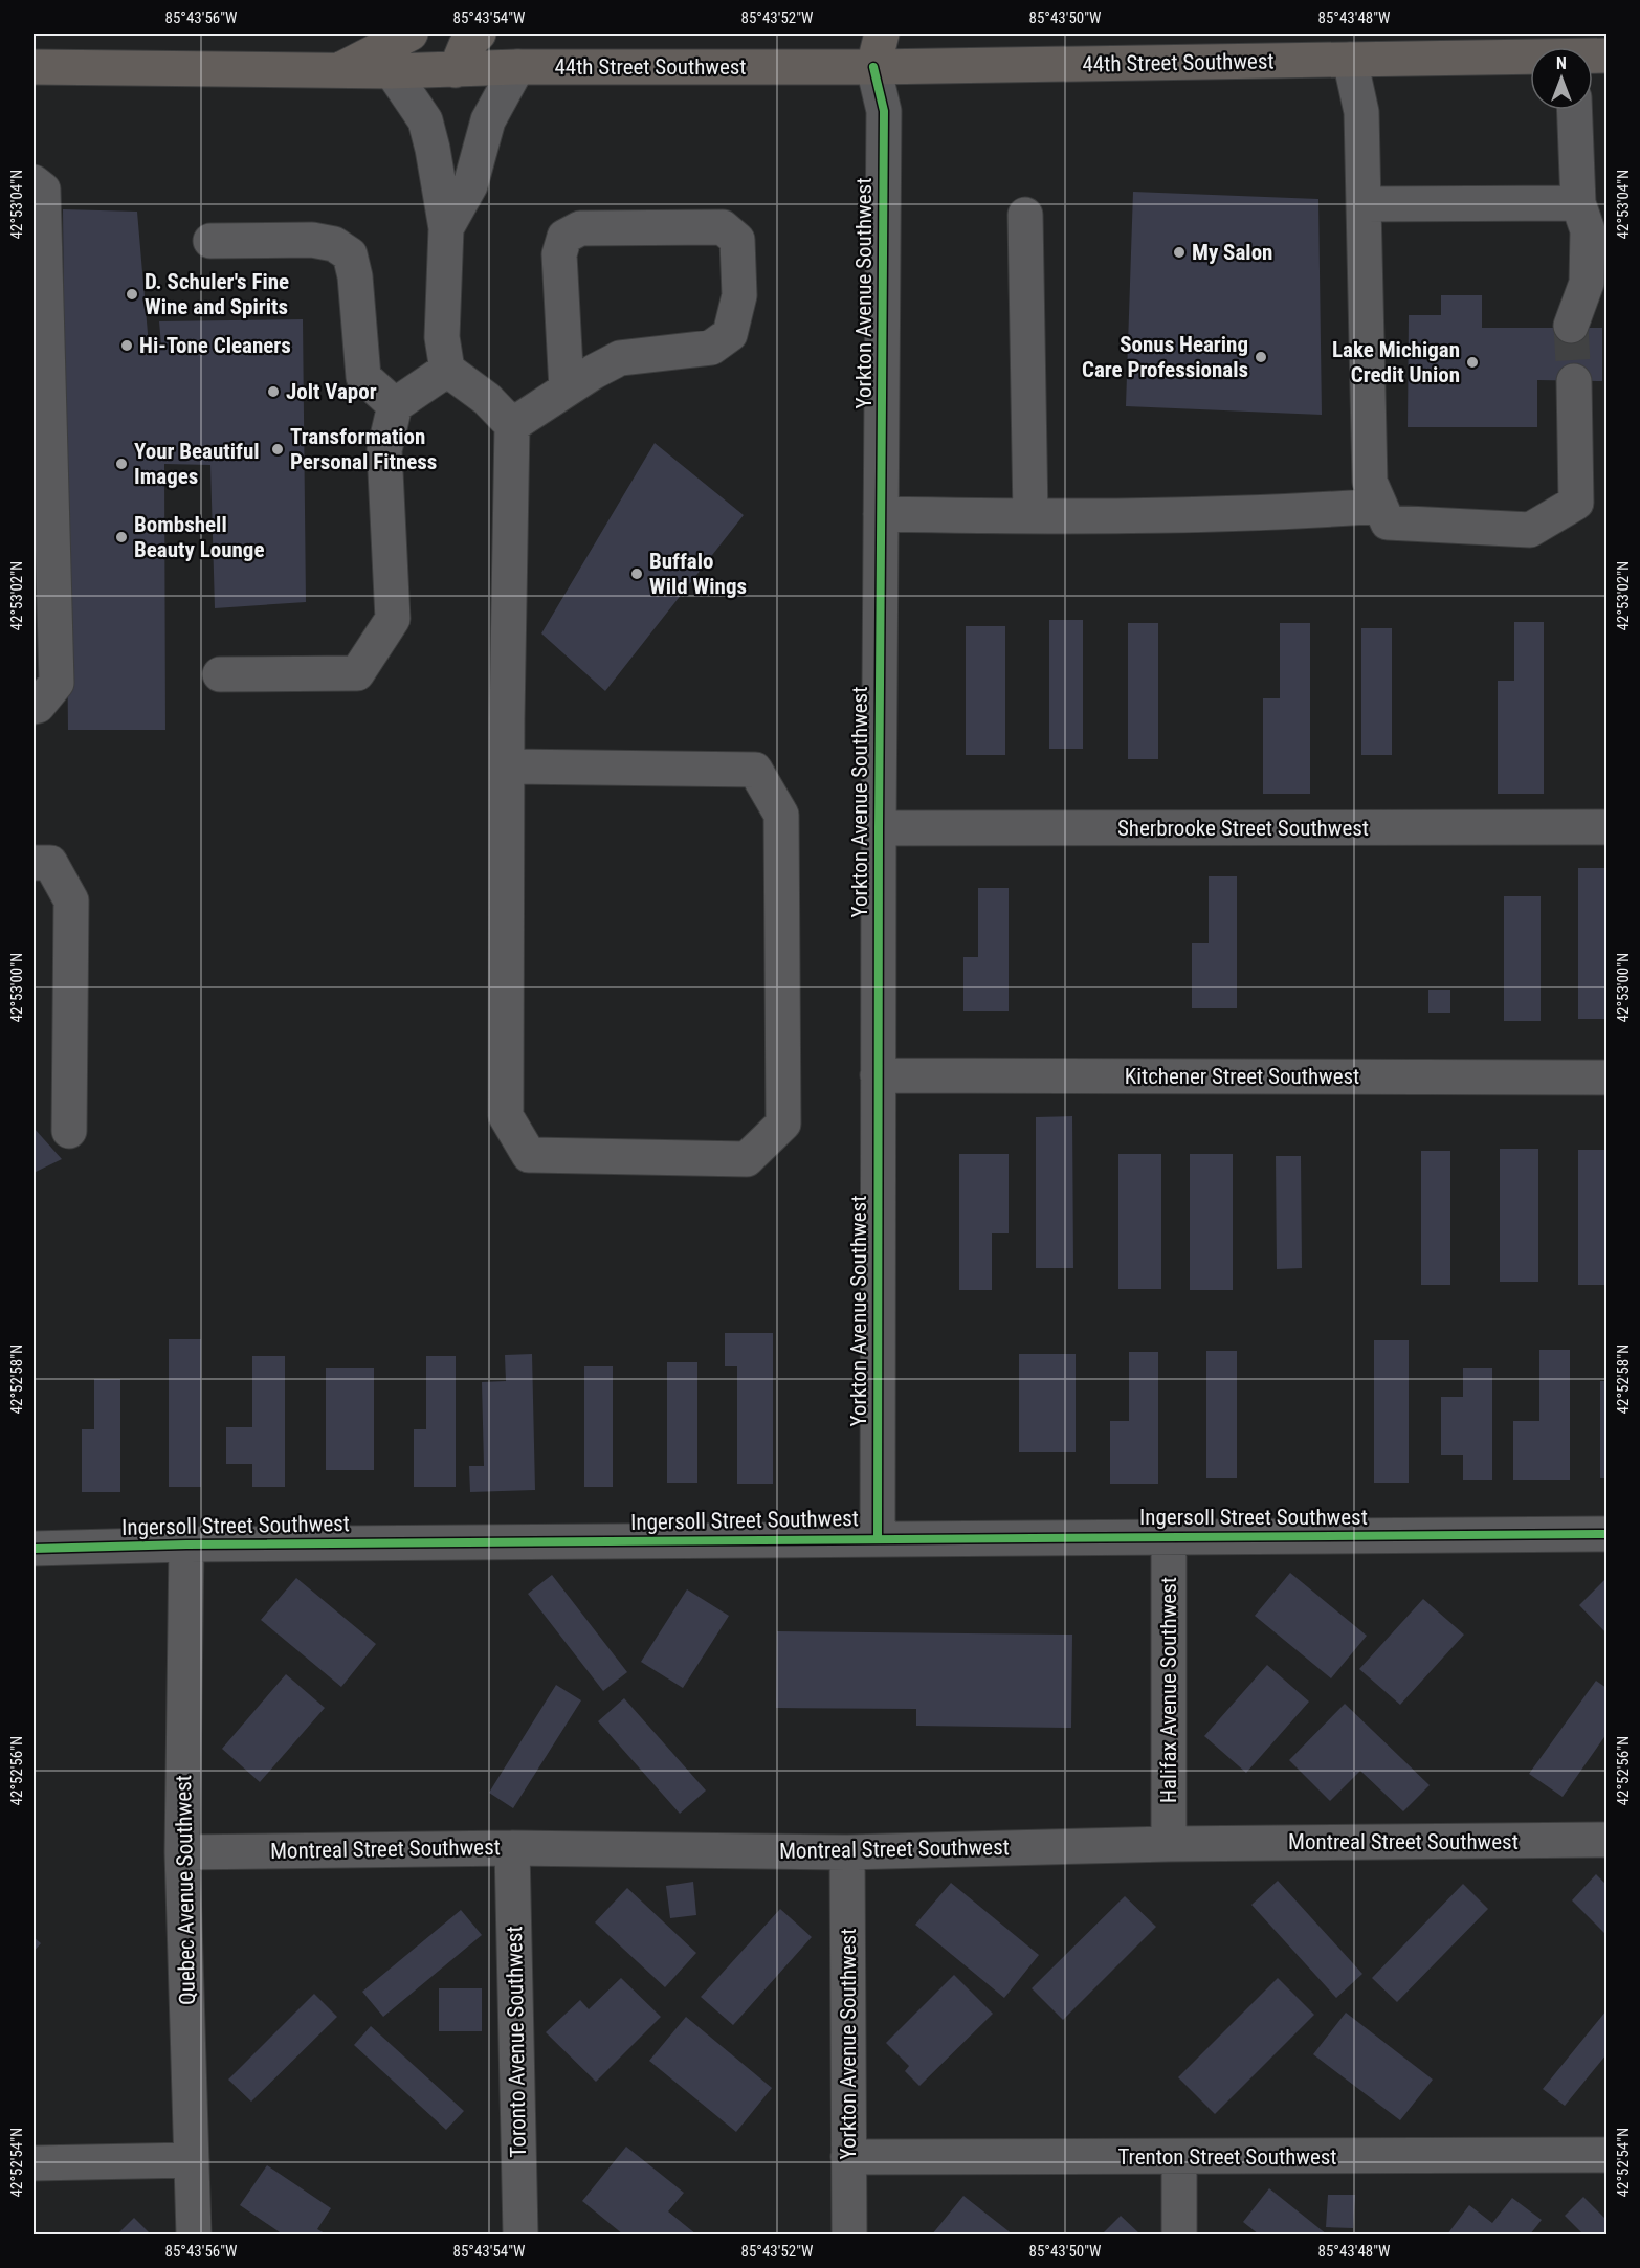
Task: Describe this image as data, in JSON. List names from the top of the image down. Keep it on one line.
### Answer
{"streets":{"main road":["44th Street Southwest"],"street":["Yorkton Avenue Southwest","Sherbrooke Street Southwest","Kitchener Street Southwest","Ingersoll Street Southwest","Halifax Avenue Southwest","Montreal Street Southwest","Quebec Avenue Southwest","Toronto Avenue Southwest","Trenton Street Southwest"]},"crossings":[["44th Street Southwest","Yorkton Avenue Southwest"],["Yorkton Avenue Southwest","Sherbrooke Street Southwest"],["Yorkton Avenue Southwest","Kitchener Street Southwest"],["Yorkton Avenue Southwest","Ingersoll Street Southwest"],["Yorkton Avenue Southwest","Montreal Street Southwest"],["Yorkton Avenue Southwest","Trenton Street Southwest"],["Ingersoll Street Southwest","Halifax Avenue Southwest"],["Ingersoll Street Southwest","Quebec Avenue Southwest"],["Halifax Avenue Southwest","Montreal Street Southwest"],["Montreal Street Southwest","Quebec Avenue Southwest"],["Montreal Street Southwest","Toronto Avenue Southwest"]],"places":["My Salon","D. Schuler's Fine Wine and Spirits","Hi-Tone Cleaners","Sonus Hearing Care Professionals","Lake Michigan Credit Union","Jolt Vapor","Transformation Personal Fitness","Your Beautiful Images","Bombshell Beauty Lounge","Buffalo Wild Wings"],"north":"top","coordinates":["85°43'56\"W","85°43'54\"W","85°43'52\"W","85°43'50\"W","85°43'48\"W","42°53'04\"N","42°53'02\"N","42°53'00\"N","42°52'58\"N","42°52'56\"N","42°52'54\"N"]}
